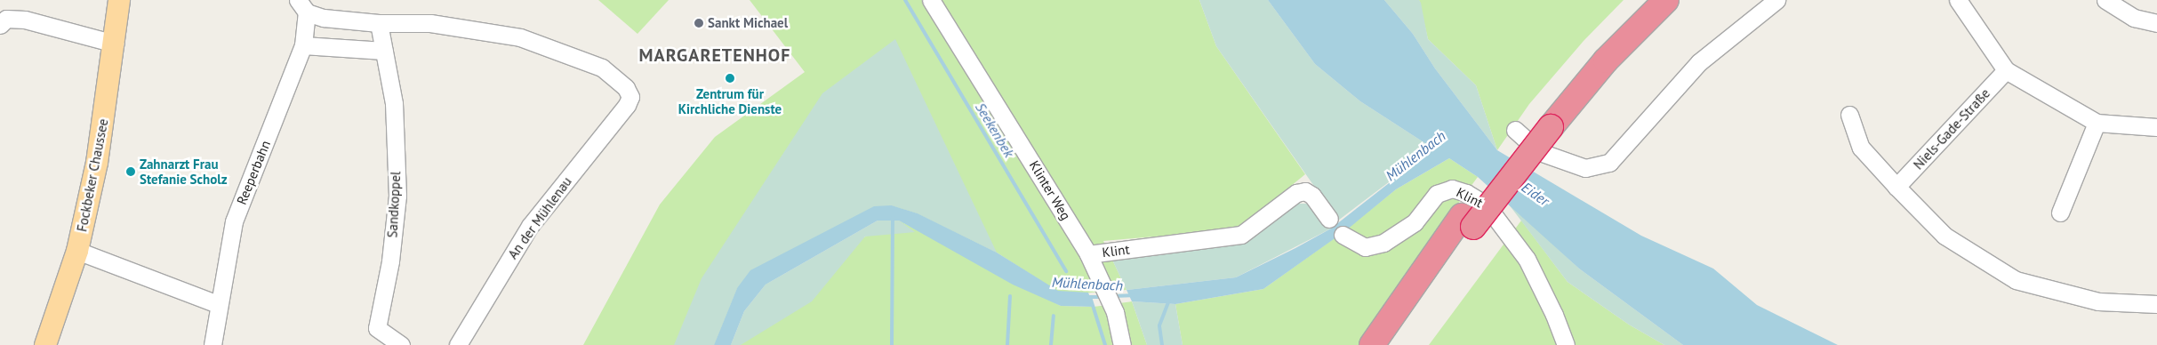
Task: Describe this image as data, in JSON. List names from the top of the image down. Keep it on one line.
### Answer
{"streets":{"main road":["Fockbeker Chaussee"],"street":["Niels-Gade-Straße","Reeperbahn","Klinter Weg","Klint","Sandkoppel","An der Mühlenau"]},"crossings":[["Klinter Weg","Klint"],["Sandkoppel","An der Mühlenau"]],"districts":["MARGARETENHOF"],"water":["Seekenbek","Mühlenbach","Eider"],"places":["Sankt Michael","Zentrum für Kirchliche Dienste","Zahnarzt Frau Stefanie Scholz"]}
